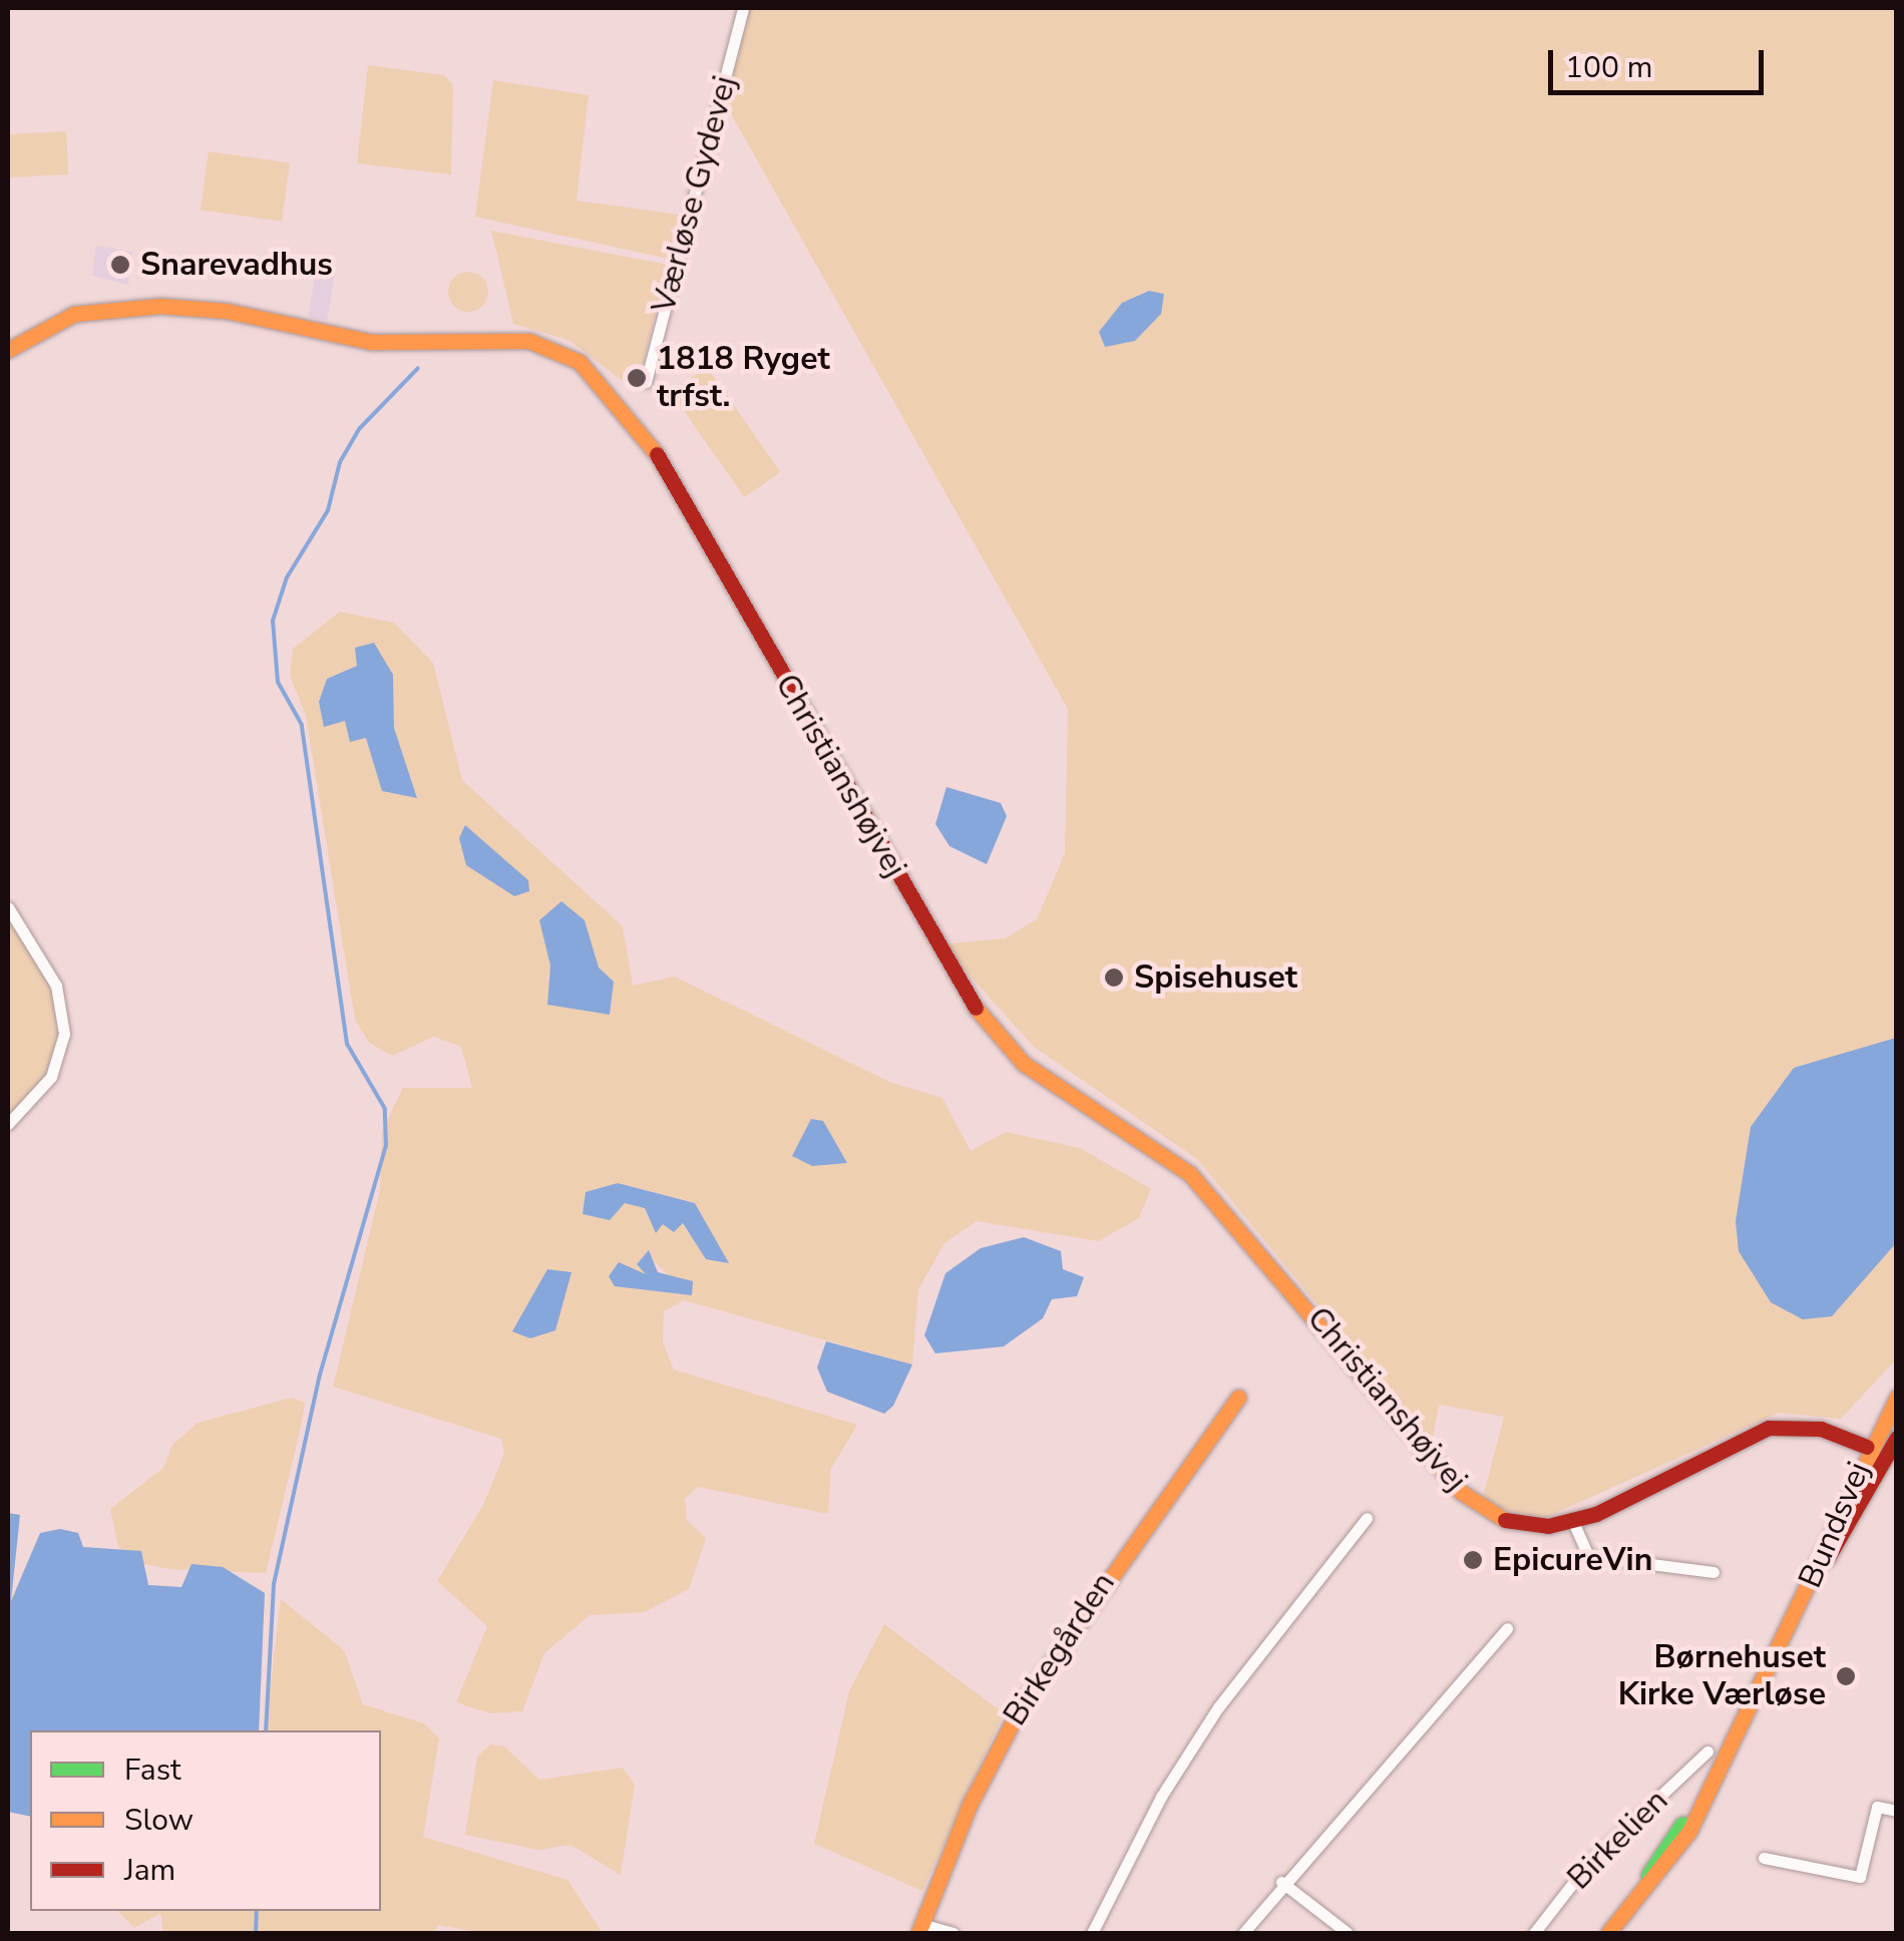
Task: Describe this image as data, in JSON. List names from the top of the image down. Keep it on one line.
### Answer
{"streets":{"street":["Værløse Gydevej","Christianshøjvej","Bundsvej","Birkegården","Birkelien"]},"crossings":[["Christianshøjvej","Bundsvej"]],"places":["Snarevadhus","1818 Ryget trfst.","Spisehuset","EpicureVin","Børnehuset Kirke Værløse"],"legend":["Fast","Slow","Jam"],"scale_bar":"100 m"}
